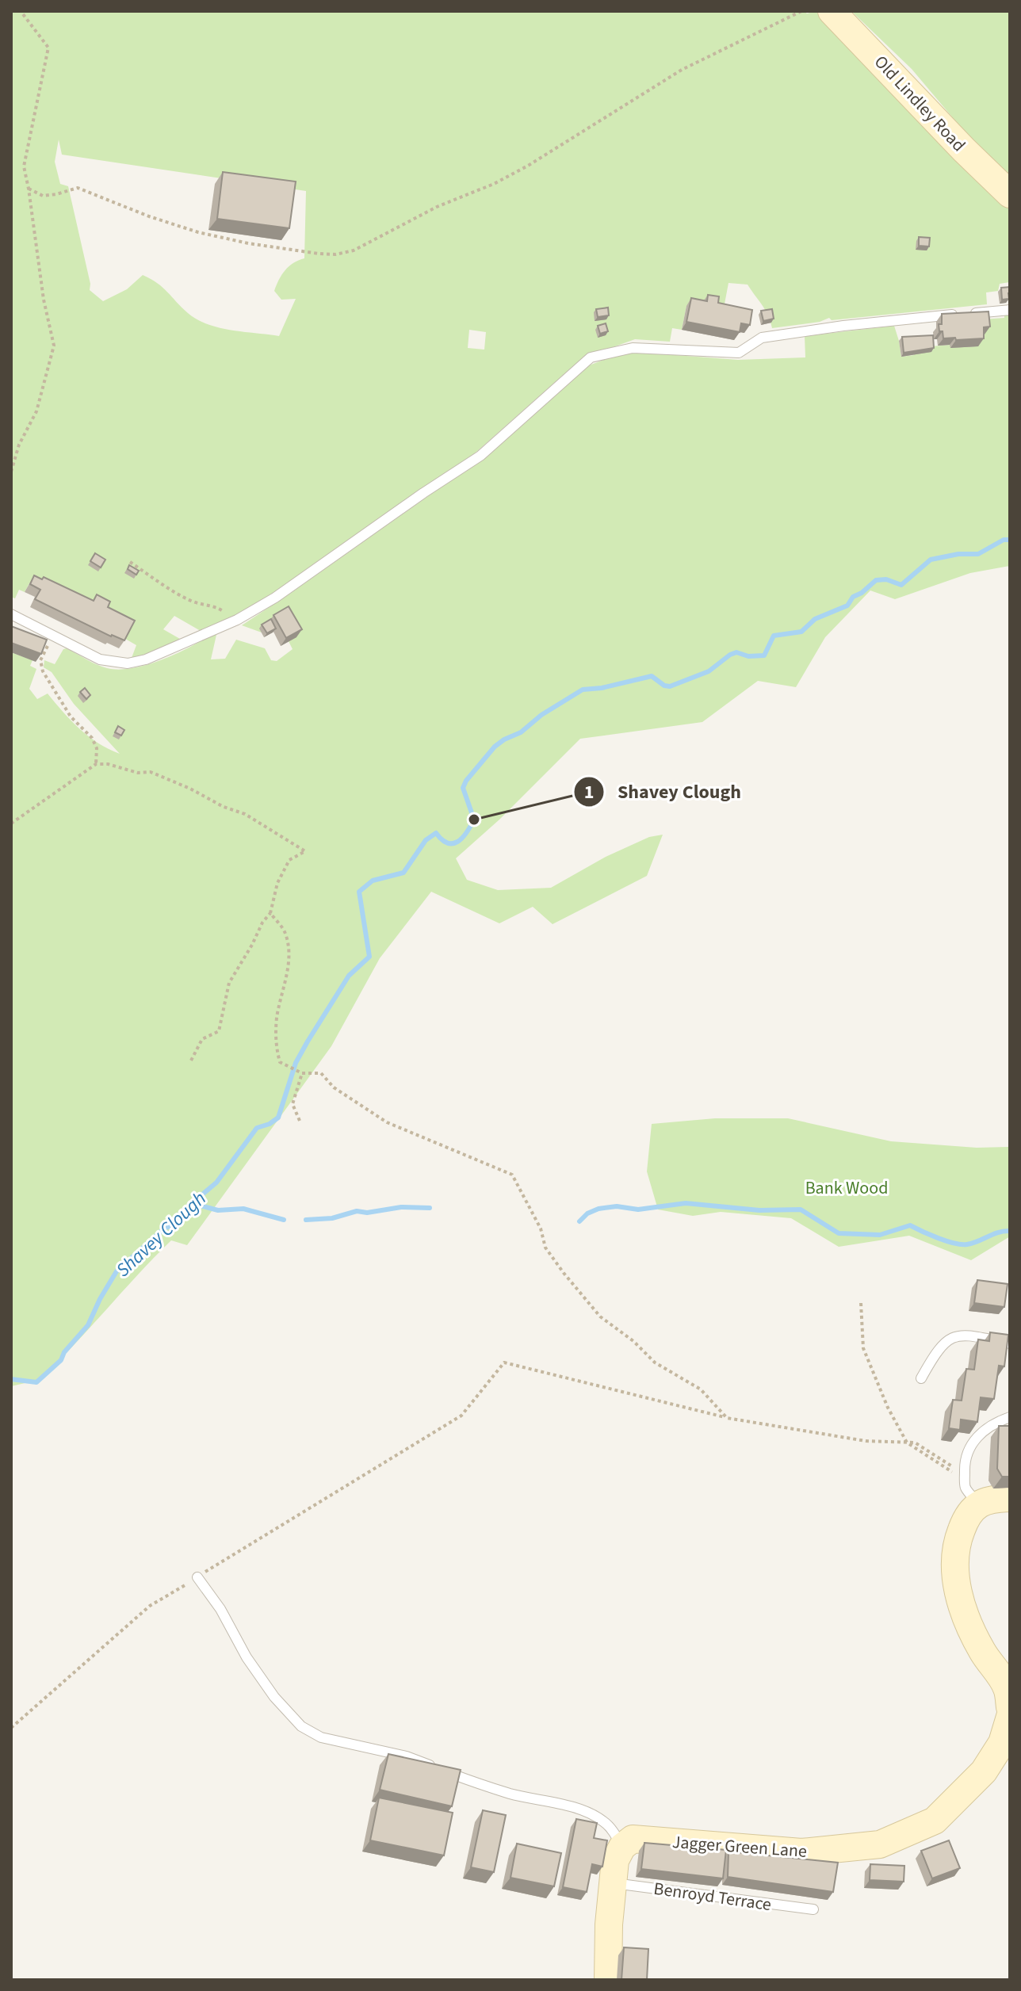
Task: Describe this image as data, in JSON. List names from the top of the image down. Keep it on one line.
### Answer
{"streets":{"street":["Old Lindley Road","Jagger Green Lane"],"lane":["Benroyd Terrace"]},"water":["Shavey Clough"],"parks":["Bank Wood"],"places":["Shavey Clough"]}
